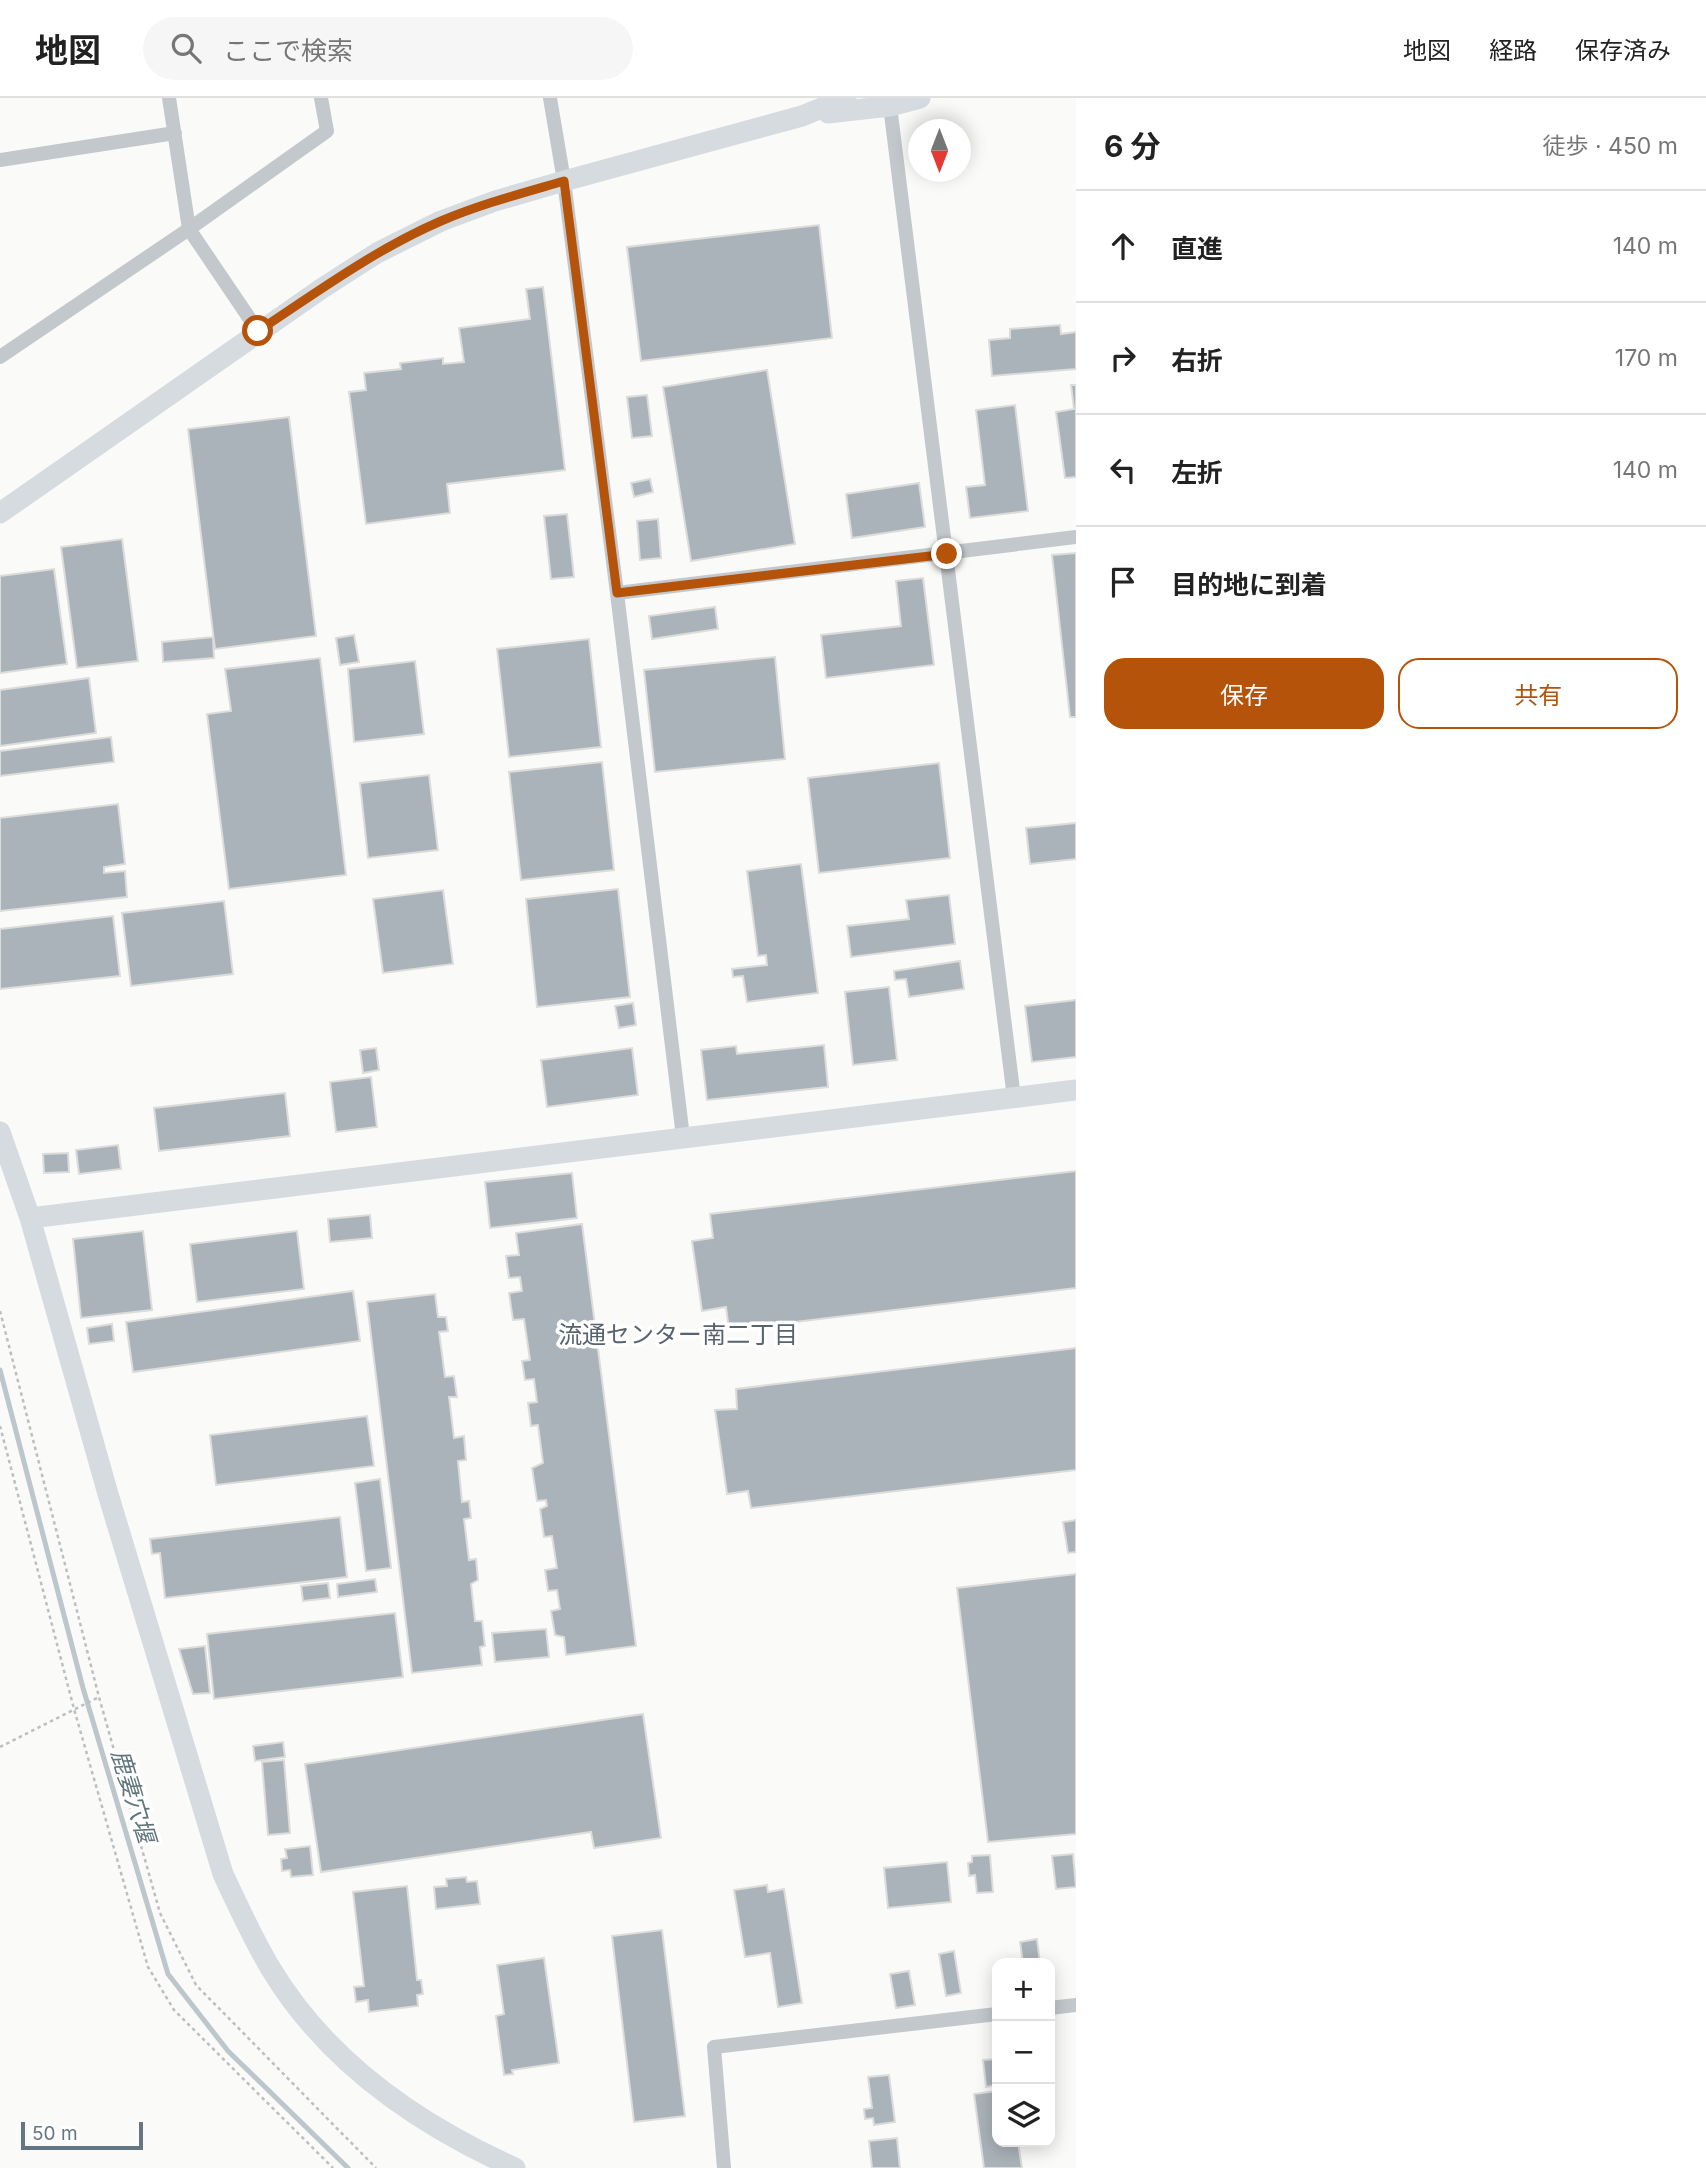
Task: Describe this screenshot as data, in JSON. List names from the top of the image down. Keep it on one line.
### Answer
{"districts":["流通センター南二丁目"],"water":["鹿妻穴堰"],"scale_bar":"50 m","north":"bottom","page":{"header":"地図","search":"ここで検索","nav":["地図","経路","保存済み"],"heading":["6 分","徒歩 · 450 m"],"list":[["直進","140 m"],["右折","170 m"],["左折","140 m"],"目的地に到着"],"buttons":["保存","共有"],"map_buttons":["+","−"],"scale":"50 m"}}
